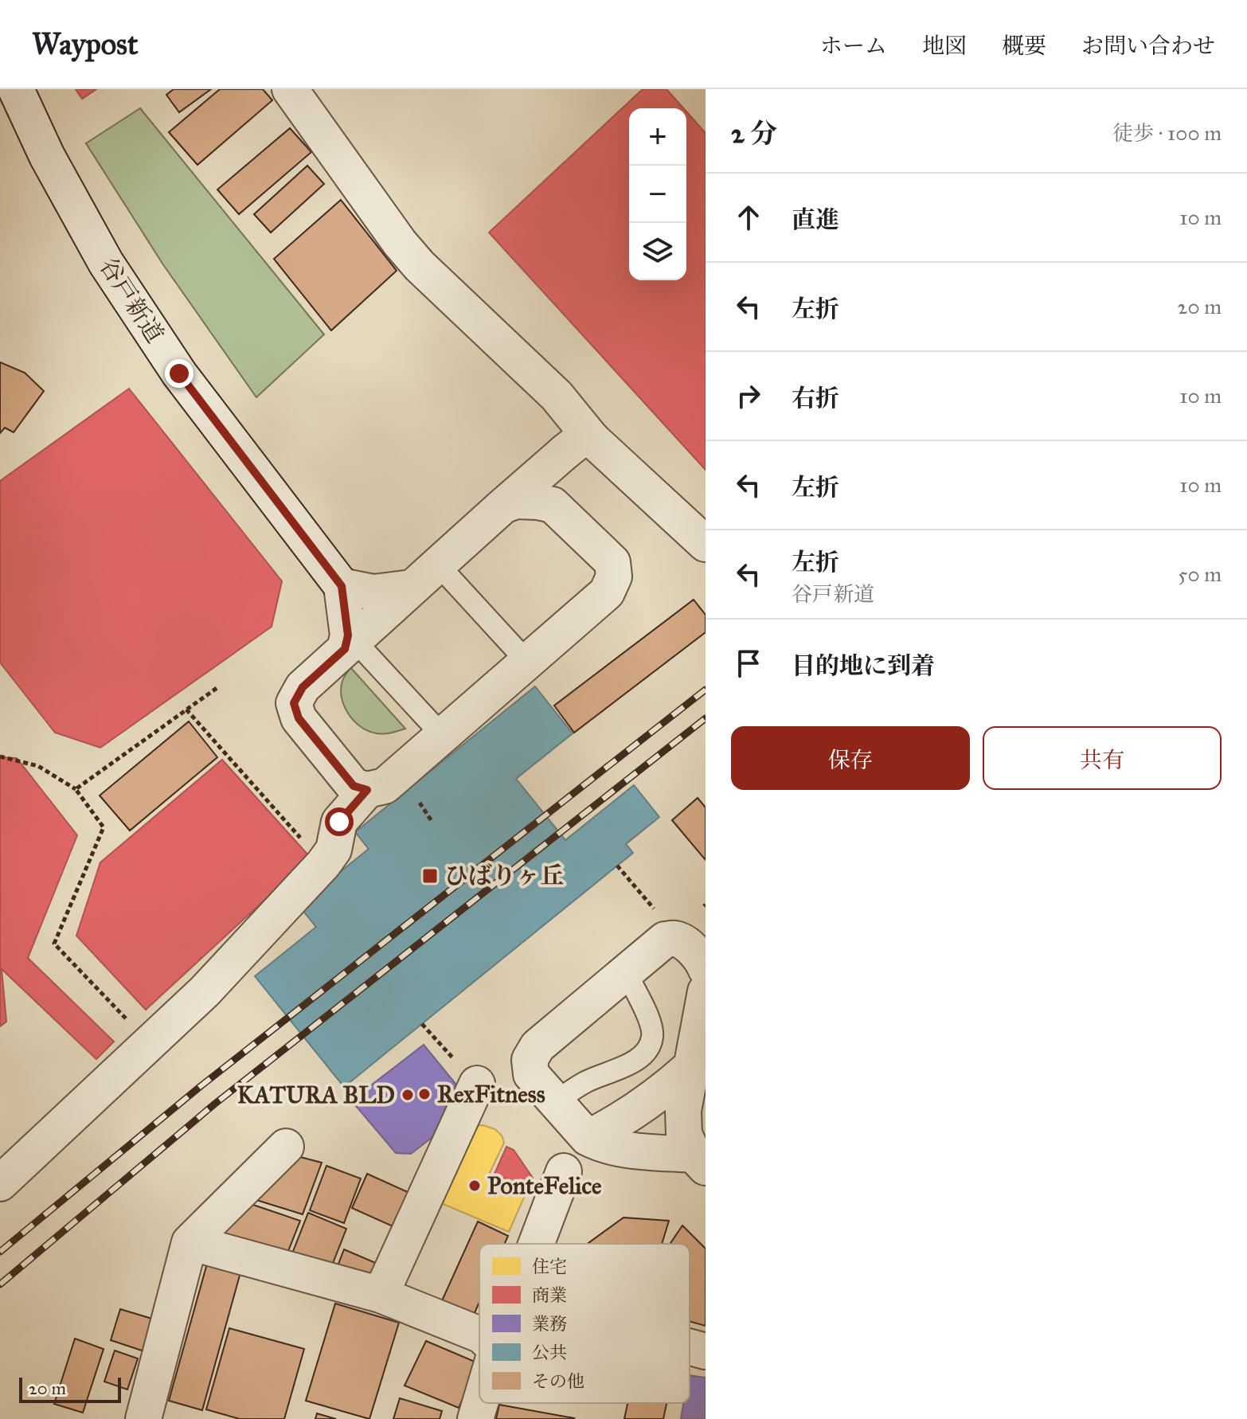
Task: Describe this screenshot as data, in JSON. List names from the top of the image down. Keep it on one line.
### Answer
{"streets":{"street":["谷戸新道"]},"places":{"transit":["ひばりヶ丘"],"other":["RexFitness","KATURA BLD","PonteFelice"]},"legend":["住宅","商業","業務","公共","その他"],"scale_bar":"20 m","page":{"header":"Waypost","nav":["ホーム","地図","概要","お問い合わせ"],"heading":["2 分","徒歩 · 100 m"],"map_buttons":["+","−"],"list":[["直進","10 m"],["左折","20 m"],["右折","10 m"],["左折","10 m"],["左折","谷戸新道","50 m"],"目的地に到着"],"buttons":["保存","共有"],"scale":"20 m"}}
